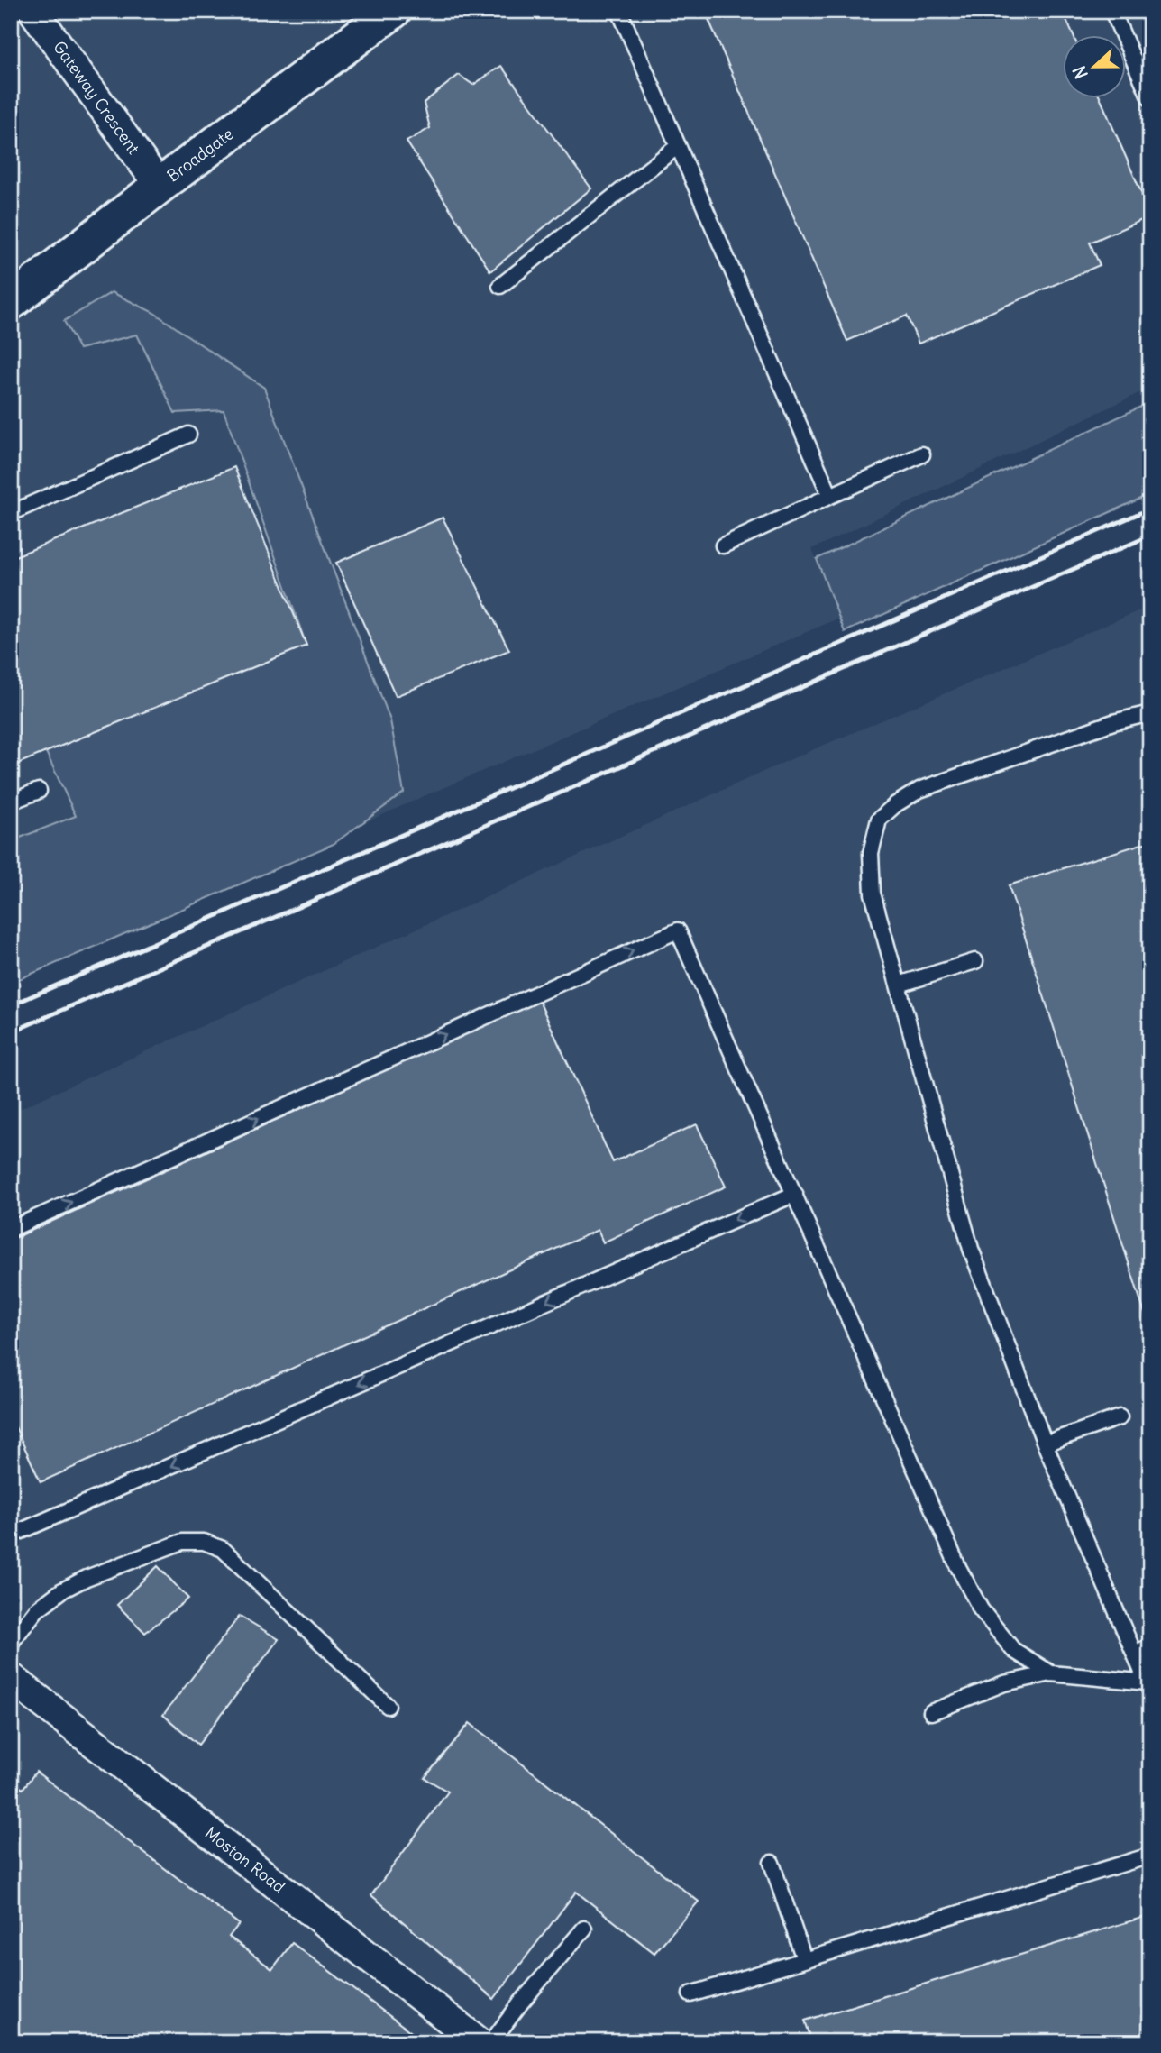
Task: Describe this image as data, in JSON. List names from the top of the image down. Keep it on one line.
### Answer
{"streets":{"street":["Gateway Crescent","Broadgate","Moston Road"]},"crossings":[["Gateway Crescent","Broadgate"]],"north":"left"}
